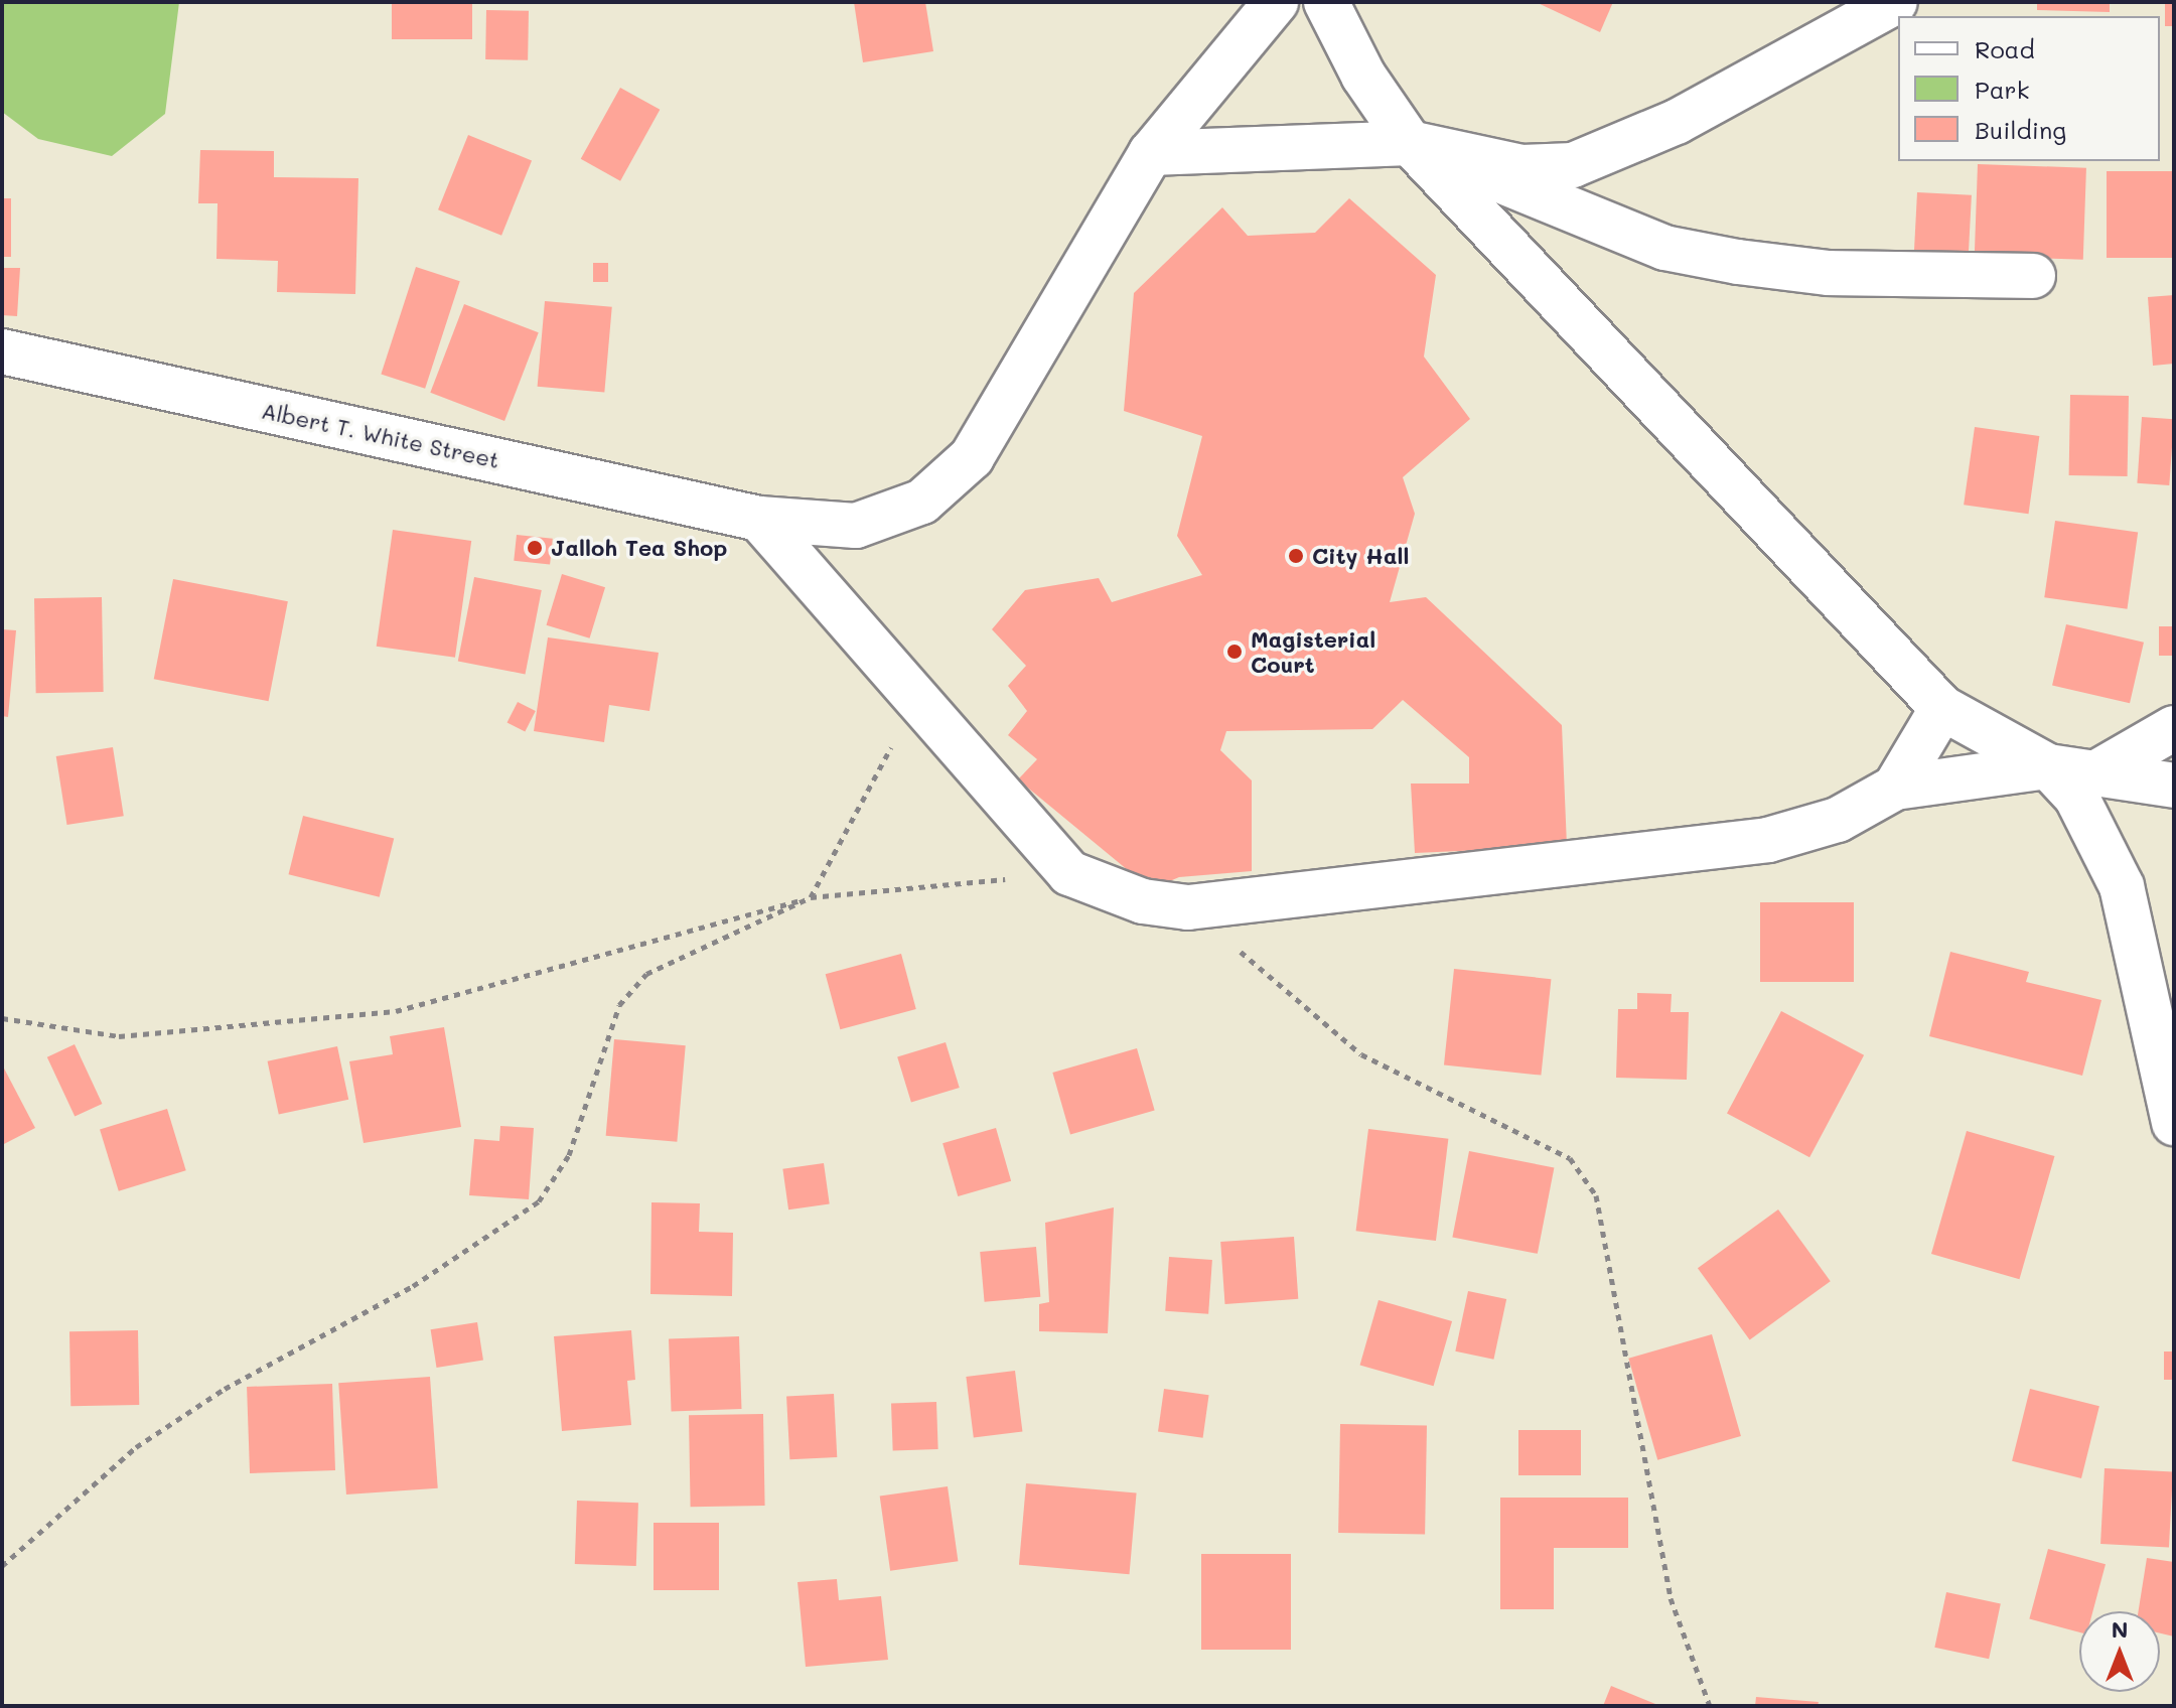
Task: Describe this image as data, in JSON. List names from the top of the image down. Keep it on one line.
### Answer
{"streets":{"street":["Albert T. White Street"]},"places":["Jalloh Tea Shop","City Hall","Magisterial Court"],"legend":["Road","Park","Building"],"north":"top"}
